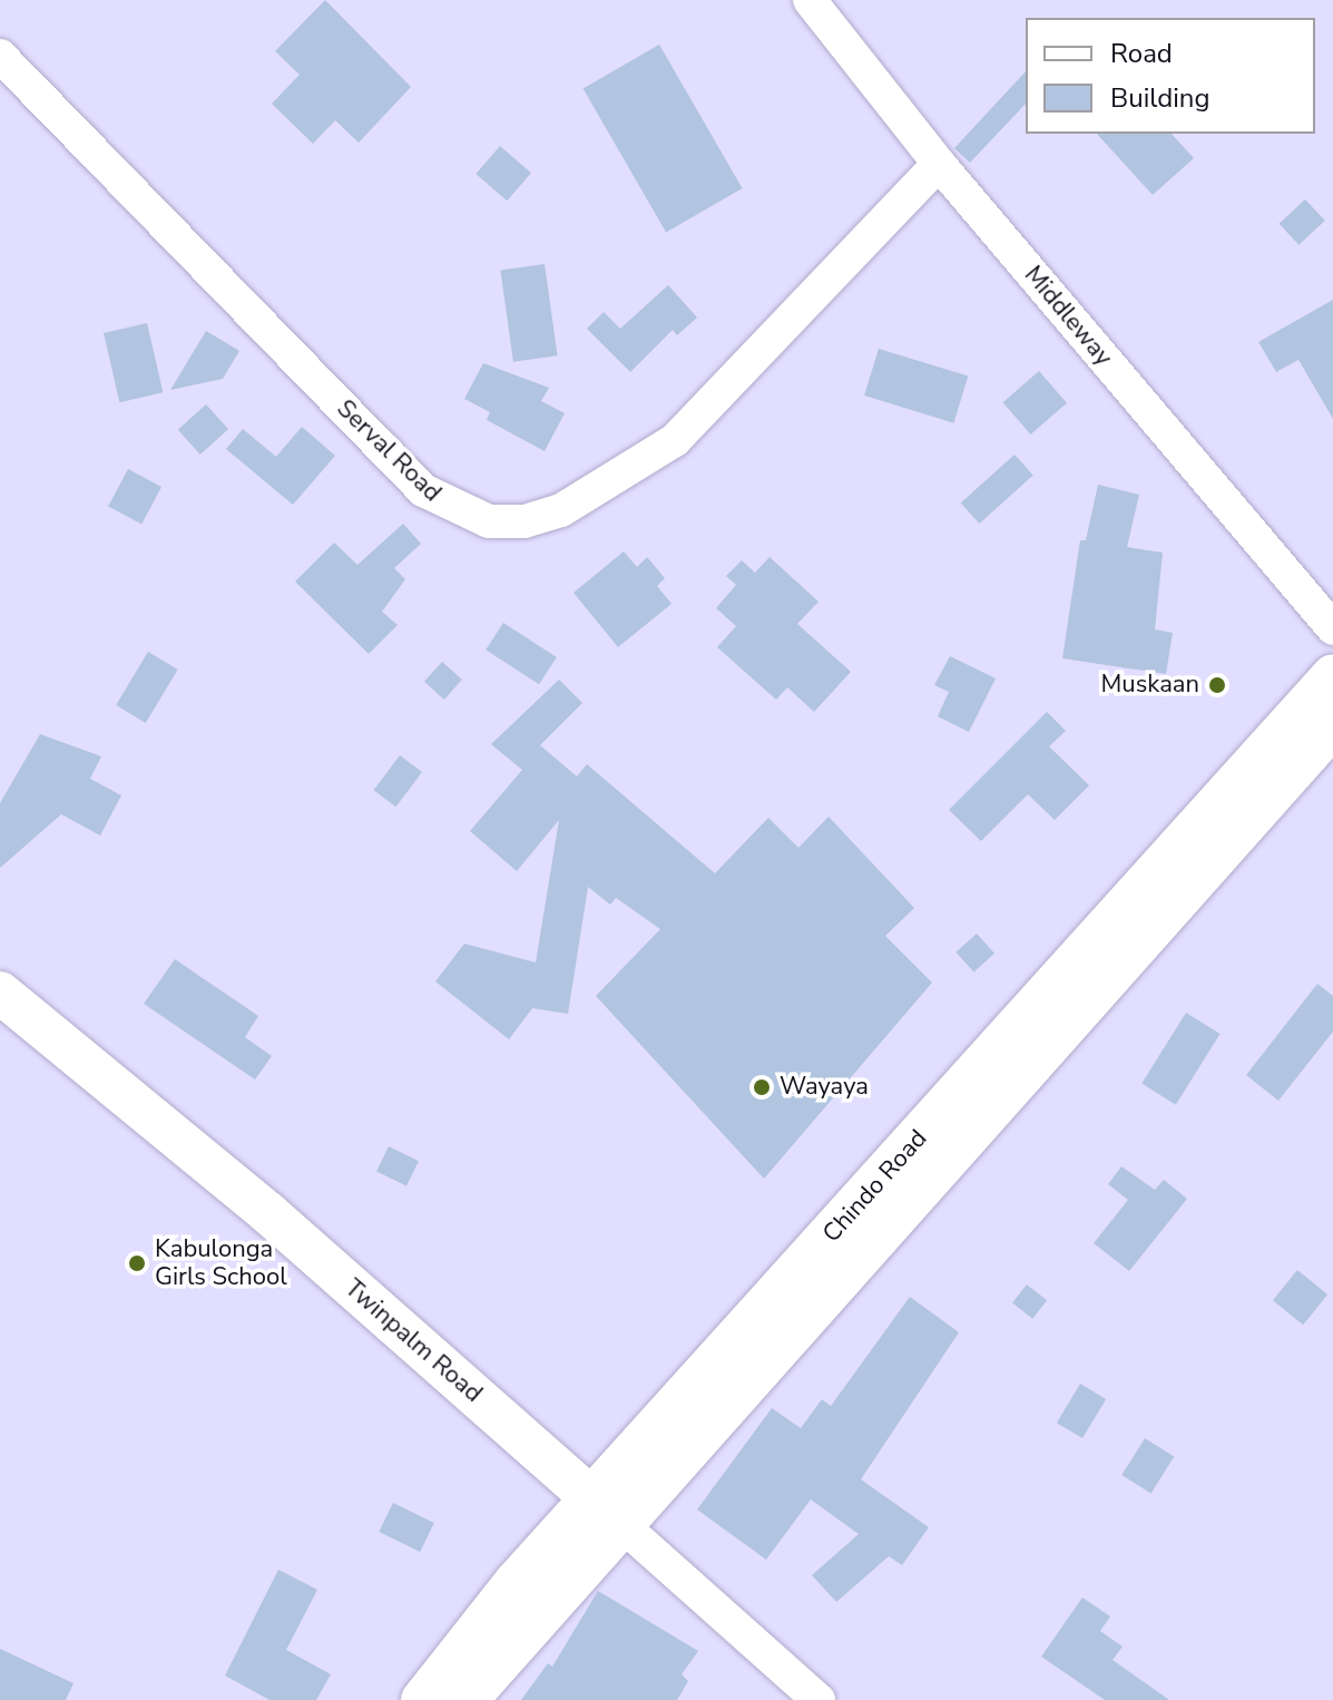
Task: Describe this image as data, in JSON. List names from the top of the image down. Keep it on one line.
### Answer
{"streets":{"main road":["Chindo Road","Twinpalm Road"],"street":["Middleway","Serval Road"]},"crossings":[["Middleway","Serval Road"],["Chindo Road","Twinpalm Road"]],"places":["Muskaan","Wayaya","Kabulonga Girls School"],"legend":["Road","Building"]}
